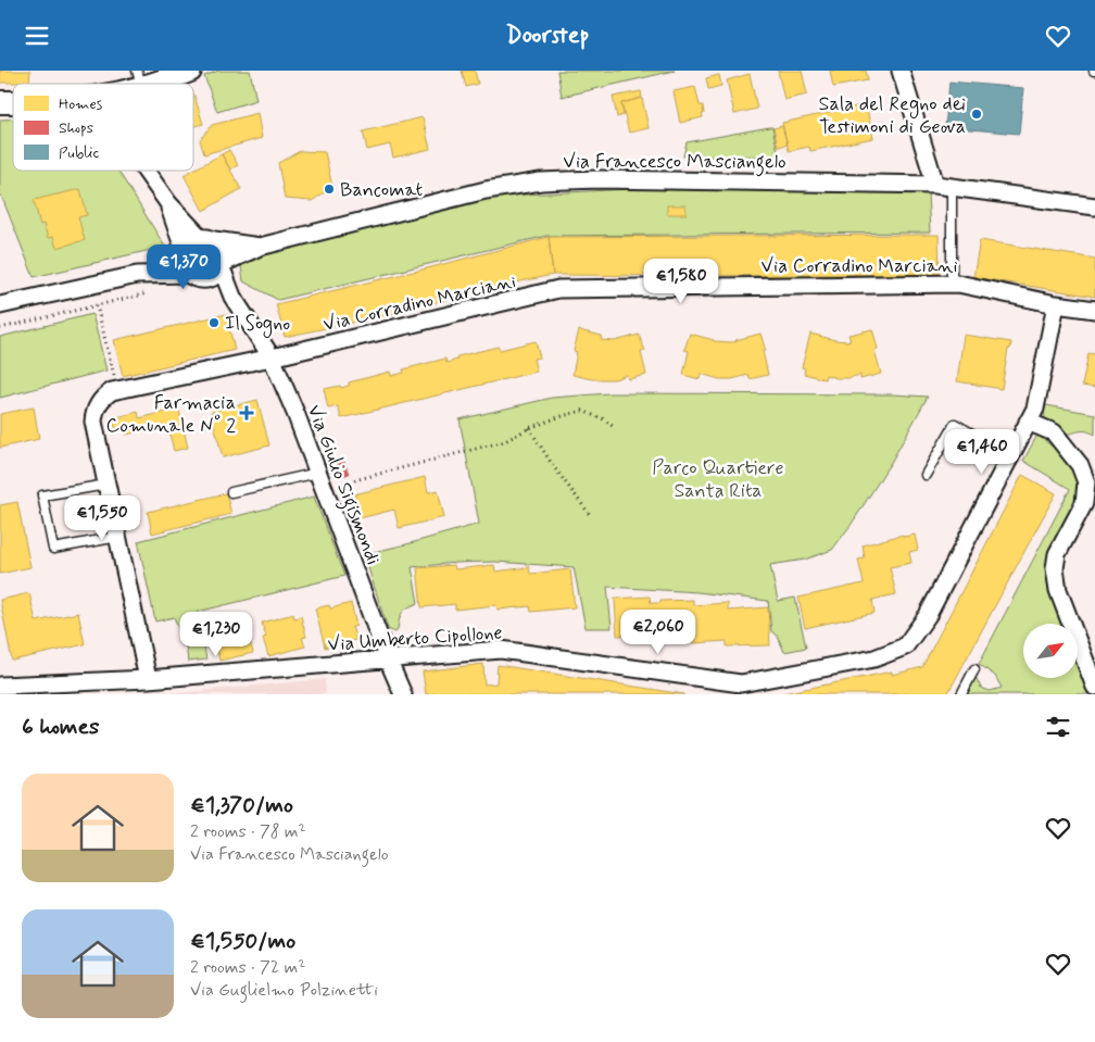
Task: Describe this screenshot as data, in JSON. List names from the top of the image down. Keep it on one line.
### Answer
{"streets":{"street":["Via Francesco Masciangelo","Via Corradino Marciani","Via Giulio Sigismondi","Via Umberto Cipollone"]},"crossings":[["Via Francesco Masciangelo","Via Giulio Sigismondi"],["Via Corradino Marciani","Via Giulio Sigismondi"],["Via Corradino Marciani","Via Umberto Cipollone"],["Via Giulio Sigismondi","Via Umberto Cipollone"]],"parks":["Parco Quartiere Santa Rita"],"places":{"other":["Sala del Regno dei Testimoni di Geova","Bancomat","Il Sogno"],"health":["Farmacia Comunale N° 2"]},"legend":["Homes","Shops","Public"],"north":"top right","page":{"header":"Doorstep","price":["€1,370","€1,580","€1,460","€1,550","€2,060","€1,230"],"heading":"6 homes","list":[{"name":"€1,370/mo","note":"2 rooms · 78 m² · Via Francesco Masciangelo"},{"name":"€1,550/mo","note":"2 rooms · 72 m² · Via Guglielmo Polzinetti"}]}}
